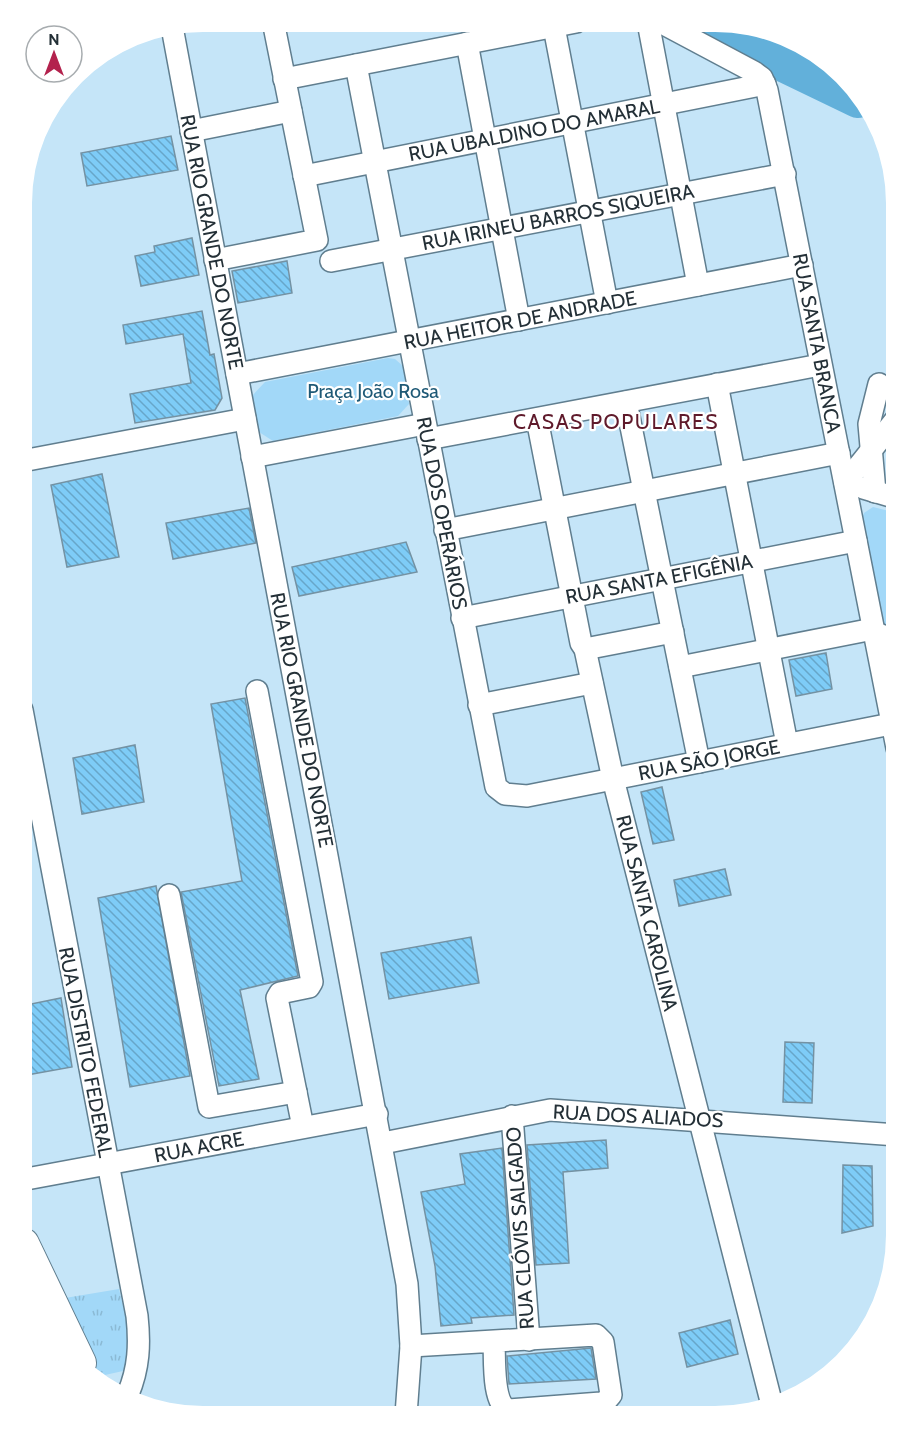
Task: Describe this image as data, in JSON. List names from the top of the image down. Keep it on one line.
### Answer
{"streets":{"street":["RUA UBALDINO DO AMARAL","RUA IRINEU BARROS SIQUEIRA","RUA RIO GRANDE DO NORTE","RUA HEITOR DE ANDRADE","RUA SANTA BRANCA","RUA DOS OPERÁRIOS","RUA SANTA EFIGÊNIA","RUA SÃO JORGE","RUA SANTA CAROLINA","RUA DISTRITO FEDERAL","RUA DOS ALIADOS","RUA ACRE","RUA CLÓVIS SALGADO"]},"crossings":[["RUA UBALDINO DO AMARAL","RUA SANTA BRANCA"],["RUA UBALDINO DO AMARAL","RUA DOS OPERÁRIOS"],["RUA IRINEU BARROS SIQUEIRA","RUA SANTA BRANCA"],["RUA IRINEU BARROS SIQUEIRA","RUA DOS OPERÁRIOS"],["RUA RIO GRANDE DO NORTE","RUA HEITOR DE ANDRADE"],["RUA RIO GRANDE DO NORTE","RUA DOS ALIADOS"],["RUA RIO GRANDE DO NORTE","RUA ACRE"],["RUA HEITOR DE ANDRADE","RUA SANTA BRANCA"],["RUA HEITOR DE ANDRADE","RUA DOS OPERÁRIOS"],["RUA SANTA BRANCA","RUA SANTA EFIGÊNIA"],["RUA DOS OPERÁRIOS","RUA SANTA EFIGÊNIA"],["RUA DOS OPERÁRIOS","RUA SÃO JORGE"],["RUA SANTA EFIGÊNIA","RUA SANTA CAROLINA"],["RUA SÃO JORGE","RUA SANTA CAROLINA"],["RUA SANTA CAROLINA","RUA DOS ALIADOS"],["RUA DISTRITO FEDERAL","RUA ACRE"],["RUA DOS ALIADOS","RUA CLÓVIS SALGADO"]],"districts":["CASAS POPULARES"],"parks":["Praça João Rosa"],"north":"top"}
